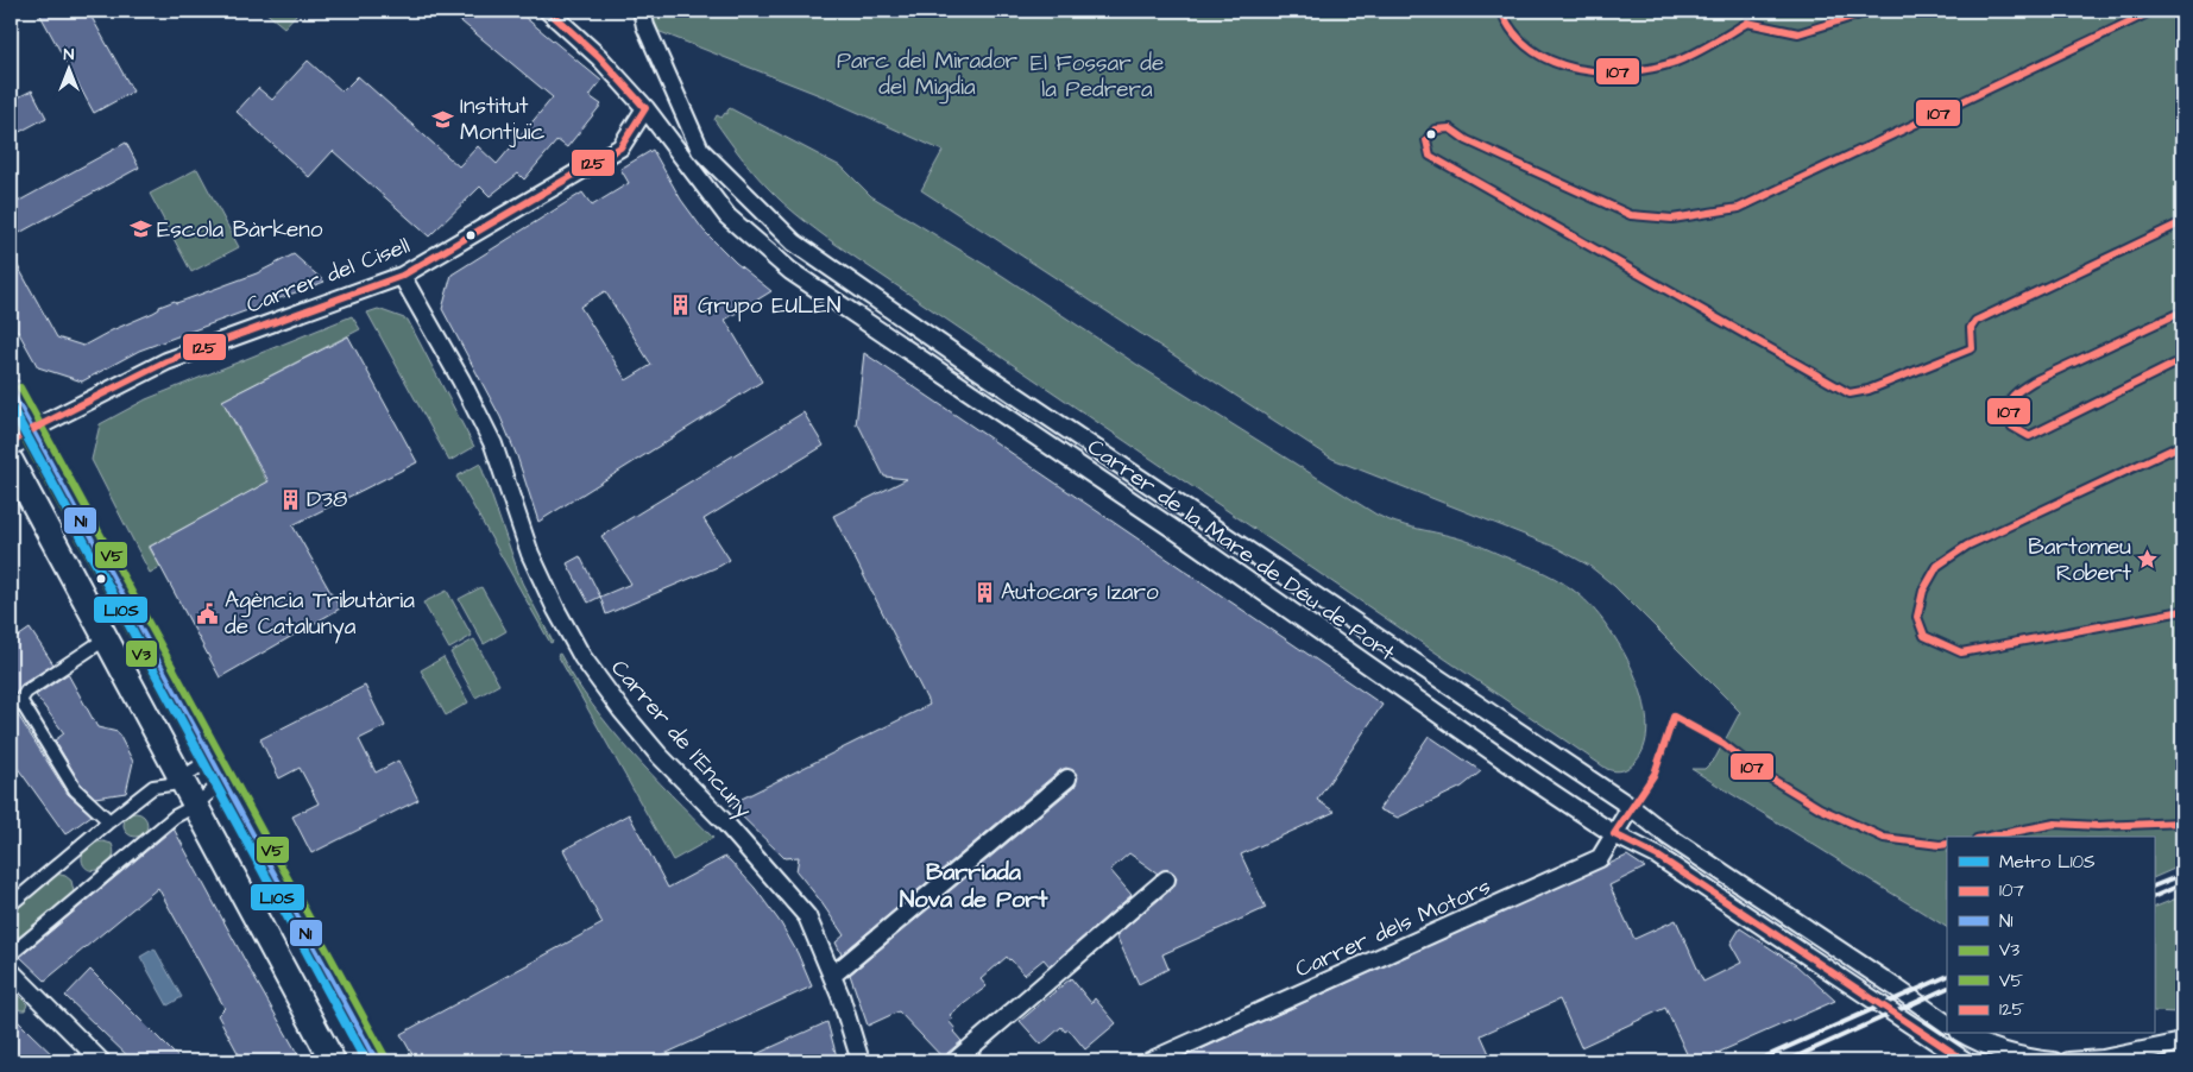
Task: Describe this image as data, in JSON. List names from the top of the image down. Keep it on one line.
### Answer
{"streets":{"street":["Carrer del Cisell","Carrer de la Mare de Déu de Port","Carrer de l'Encuny","Carrer dels Motors"]},"crossings":[["Carrer del Cisell","Carrer de la Mare de Déu de Port"],["Carrer del Cisell","Carrer de l'Encuny"],["Carrer de la Mare de Déu de Port","Carrer dels Motors"]],"districts":["Barriada Nova de Port"],"parks":["Parc del Mirador del Migdia","El Fossar de la Pedrera"],"places":{"school or university":["Institut Montjuïc","Escola Bàrkeno"],"building":["Grupo EULEN","D38","Autocars Izaro"],"place":["Bartomeu Robert"],"public building":["Agència Tributària de Catalunya"]},"lines":["transit line 107","transit line 125","transit line V5","transit line N1","metro line L10S","transit line V3"],"legend":["Metro L10S","107","N1","V3","V5","125"],"north":"top"}
